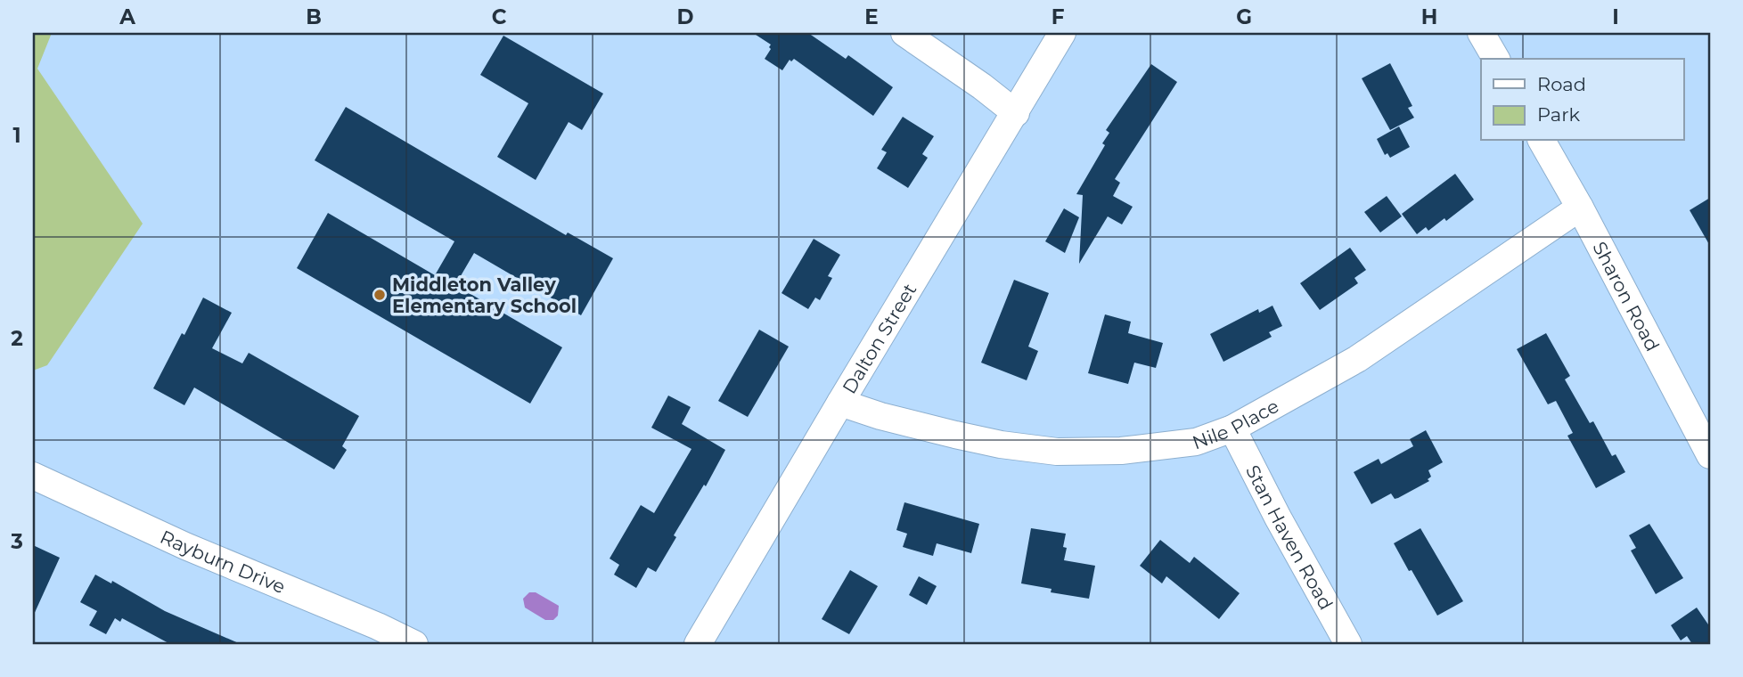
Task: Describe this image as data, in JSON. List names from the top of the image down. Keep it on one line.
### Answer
{"streets":{"street":["Sharon Road","Dalton Street","Nile Place","Stan Haven Road","Rayburn Drive"]},"crossings":[["Sharon Road","Nile Place"],["Dalton Street","Nile Place"],["Nile Place","Stan Haven Road"]],"places":["Middleton Valley Elementary School"],"legend":["Road","Park"],"grid":{"columns":["A","B","C","D","E","F","G","H","I"],"rows":["1","2","3"]}}
